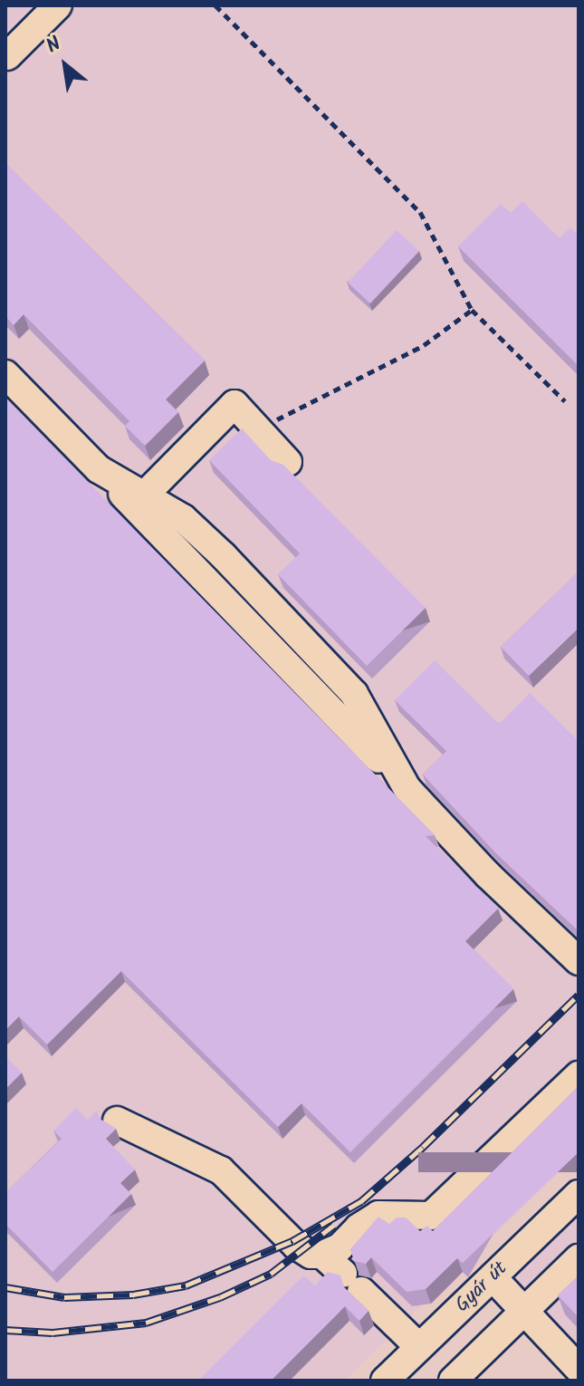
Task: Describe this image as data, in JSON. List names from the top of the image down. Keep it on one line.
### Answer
{"streets":{"street":["Gyár út"]},"north":"top left"}
